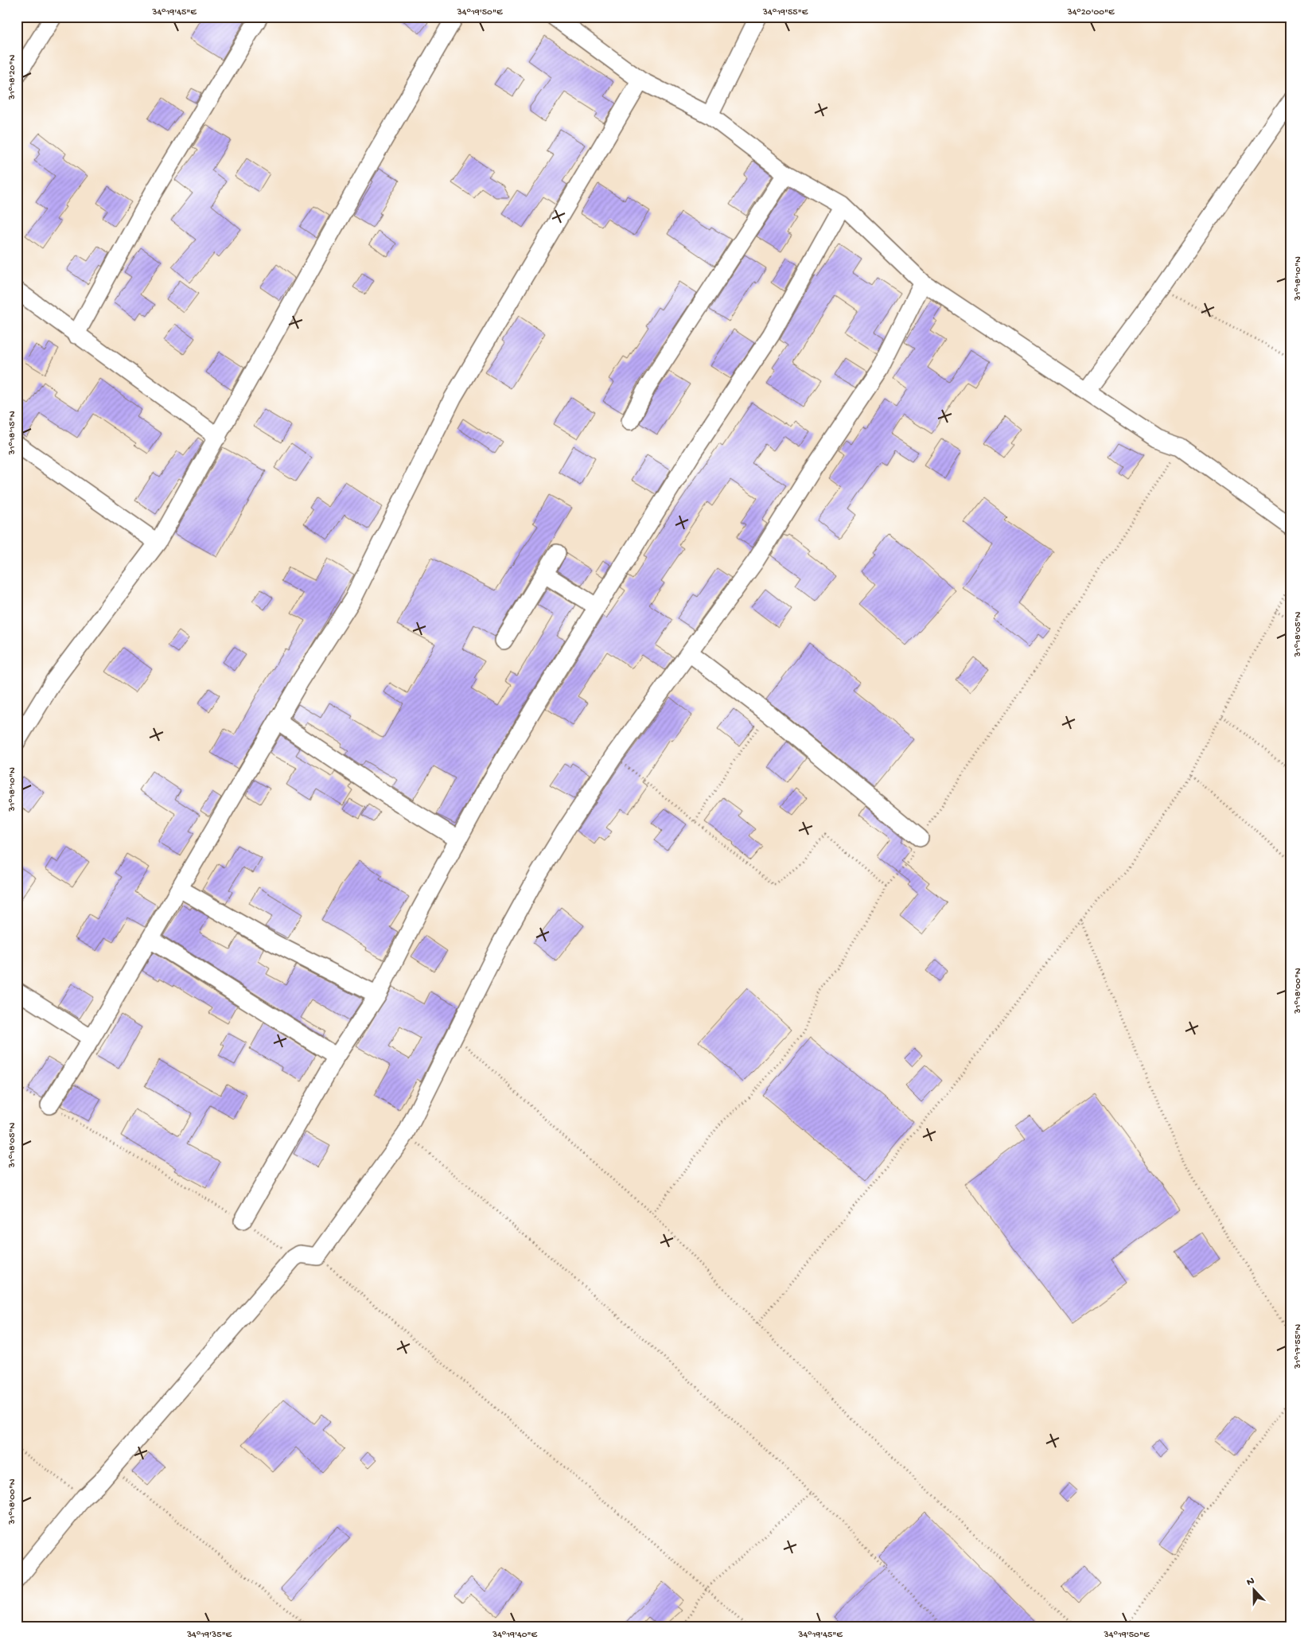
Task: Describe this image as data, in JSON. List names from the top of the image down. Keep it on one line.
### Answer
{"north":"top","coordinates":["34°19'45\"E","34°19'50\"E","34°19'55\"E","34°20'00\"E","31°18'20\"N","31°18'10\"N","31°18'15\"N","31°18'05\"N","31°18'00\"N","31°17'55\"N","34°19'35\"E","34°19'40\"E"]}
